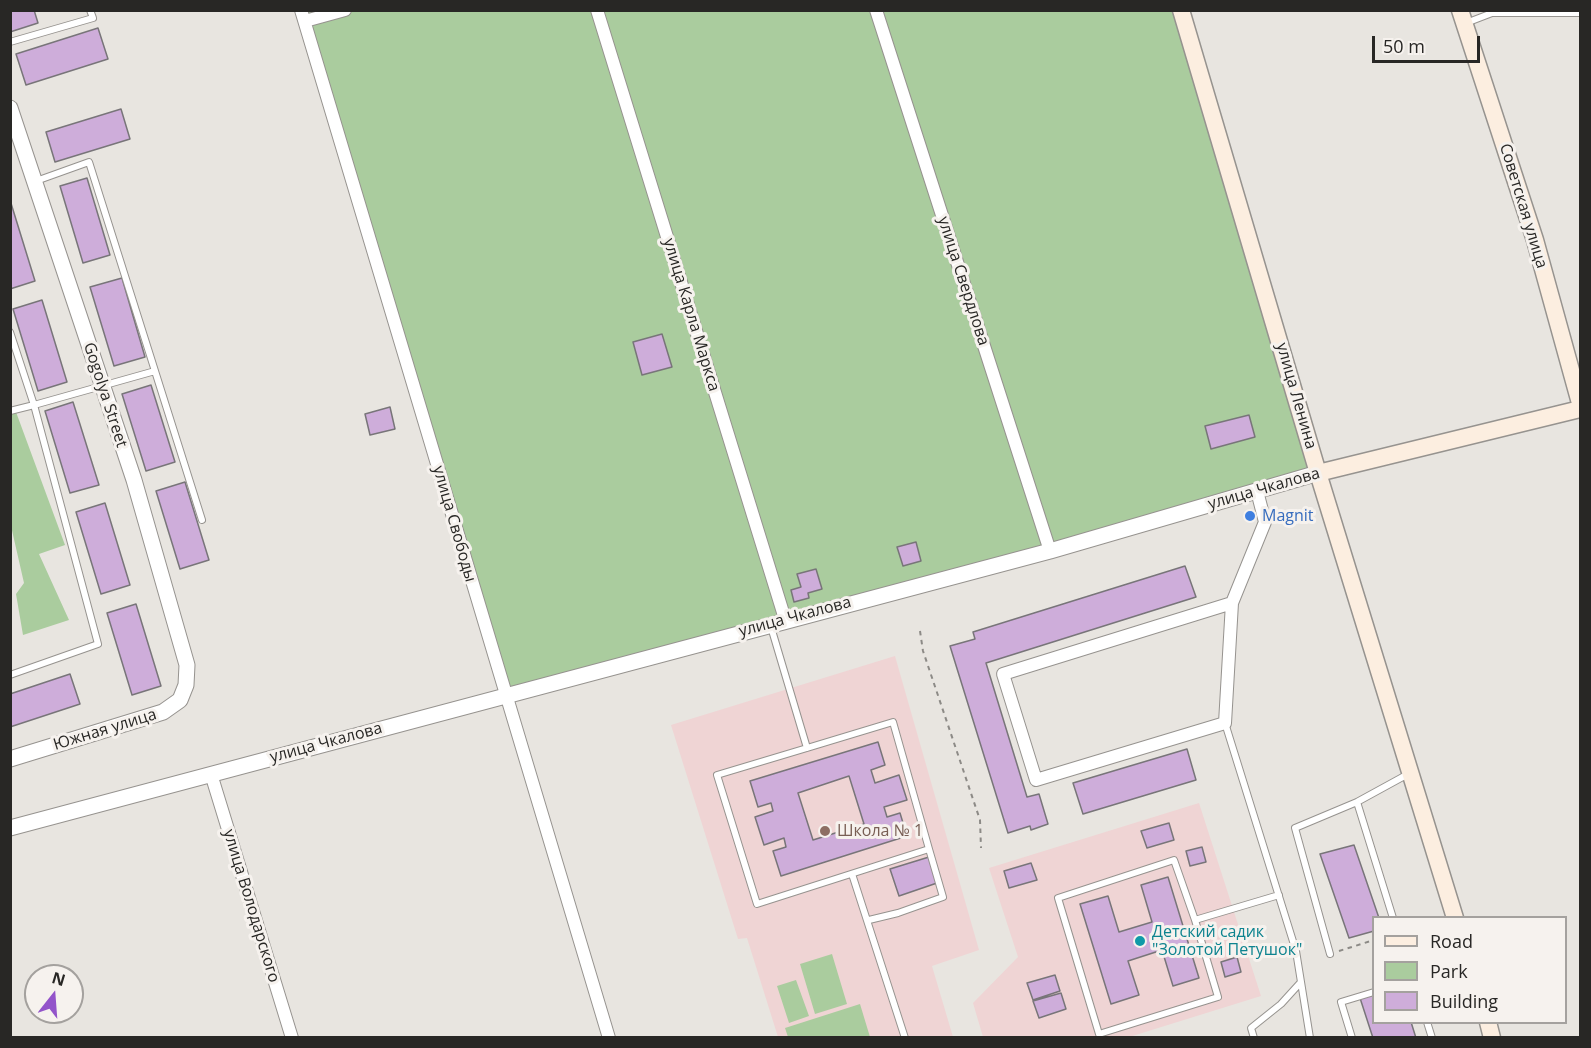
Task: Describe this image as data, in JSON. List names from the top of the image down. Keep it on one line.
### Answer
{"streets":{"main road":["Советская улица","улица Ленина","улица Чкалова"],"street":["улица Свердлова","улица Карла Маркса","Gogolya Street","улица Свободы","Южная улица","улица Володарского"]},"crossings":[["улица Свердлова","улица Чкалова"],["улица Карла Маркса","улица Чкалова"],["Gogolya Street","Южная улица"],["улица Ленина","улица Чкалова"],["улица Чкалова","улица Свободы"],["улица Чкалова","улица Володарского"]],"places":["Magnit","Школа № 1","Детский садик \"Золотой Петушок\""],"legend":["Road","Park","Building"],"scale_bar":"50 m","north":"top"}
